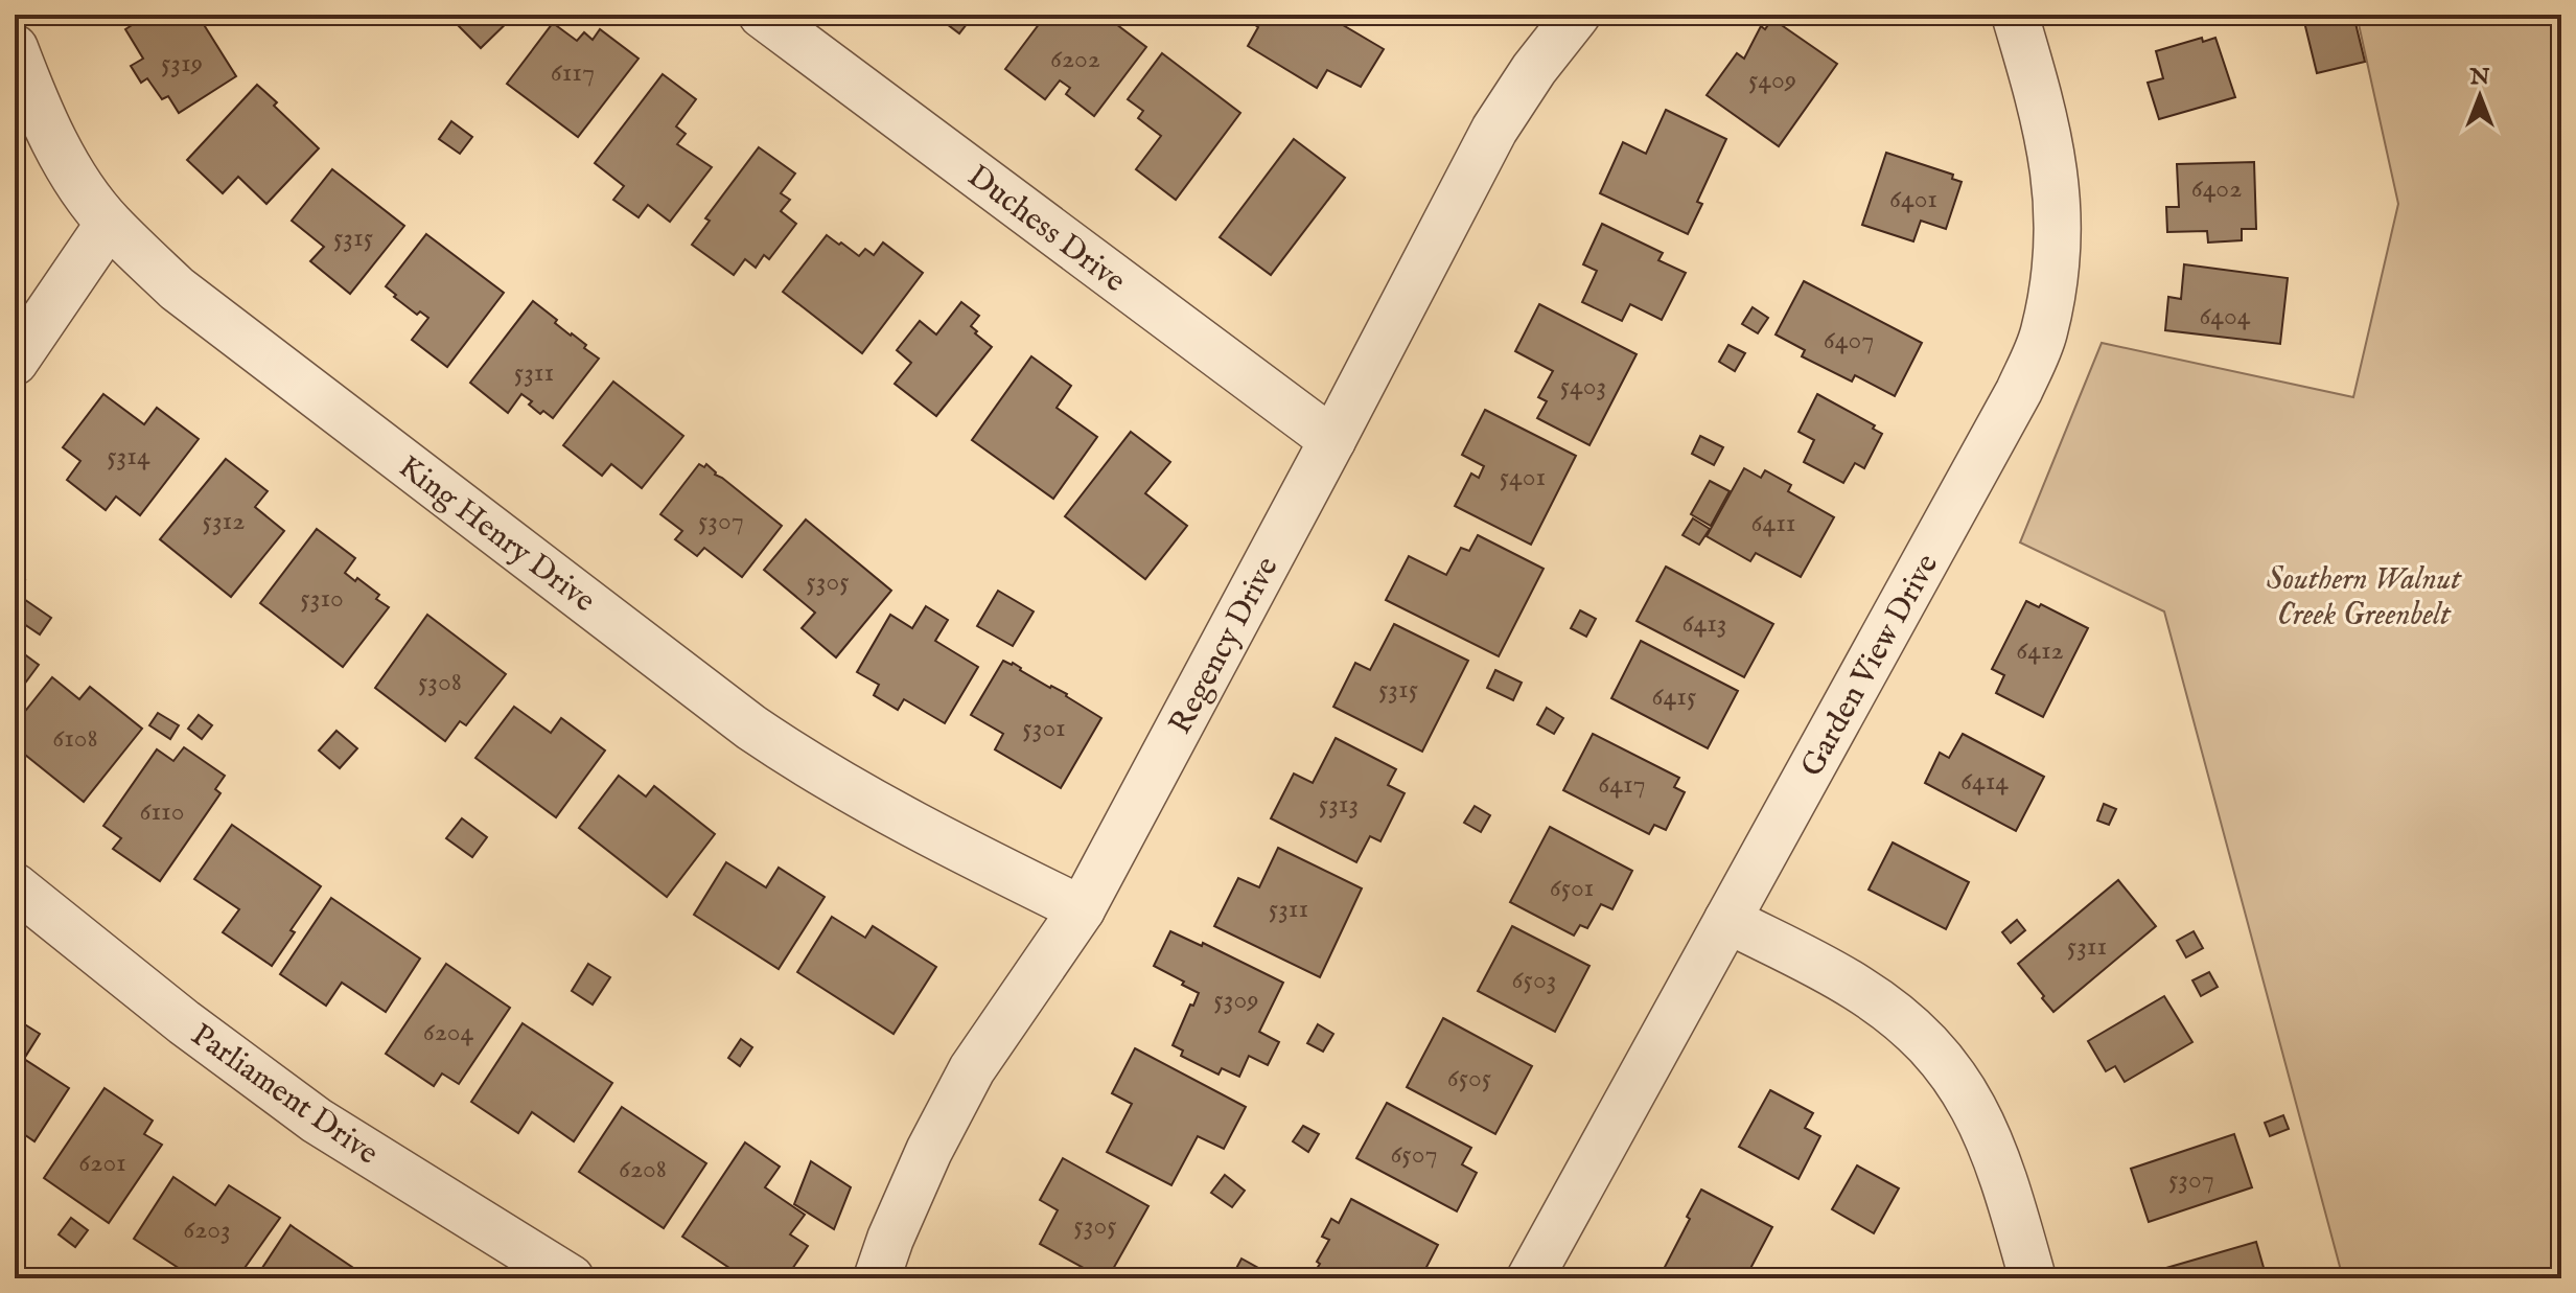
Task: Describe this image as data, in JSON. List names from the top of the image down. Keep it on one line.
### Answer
{"streets":{"street":["Duchess Drive","King Henry Drive","Regency Drive","Garden View Drive","Parliament Drive"]},"crossings":[["Duchess Drive","Regency Drive"],["King Henry Drive","Regency Drive"]],"parks":["Southern Walnut Creek Greenbelt"],"house_numbers":["6202","5319","6117","5409","6402","6401","5315","6404","6407","5311","5403","5314","5401","5312","5307","6411","5305","5310","6413","6412","5308","5315","6415","5301","6108","6414","6417","5313","6110","6501","5311","5311","6503","5309","6204","6505","6507","6201","6208","5307","5305","6203"],"north":"top"}
